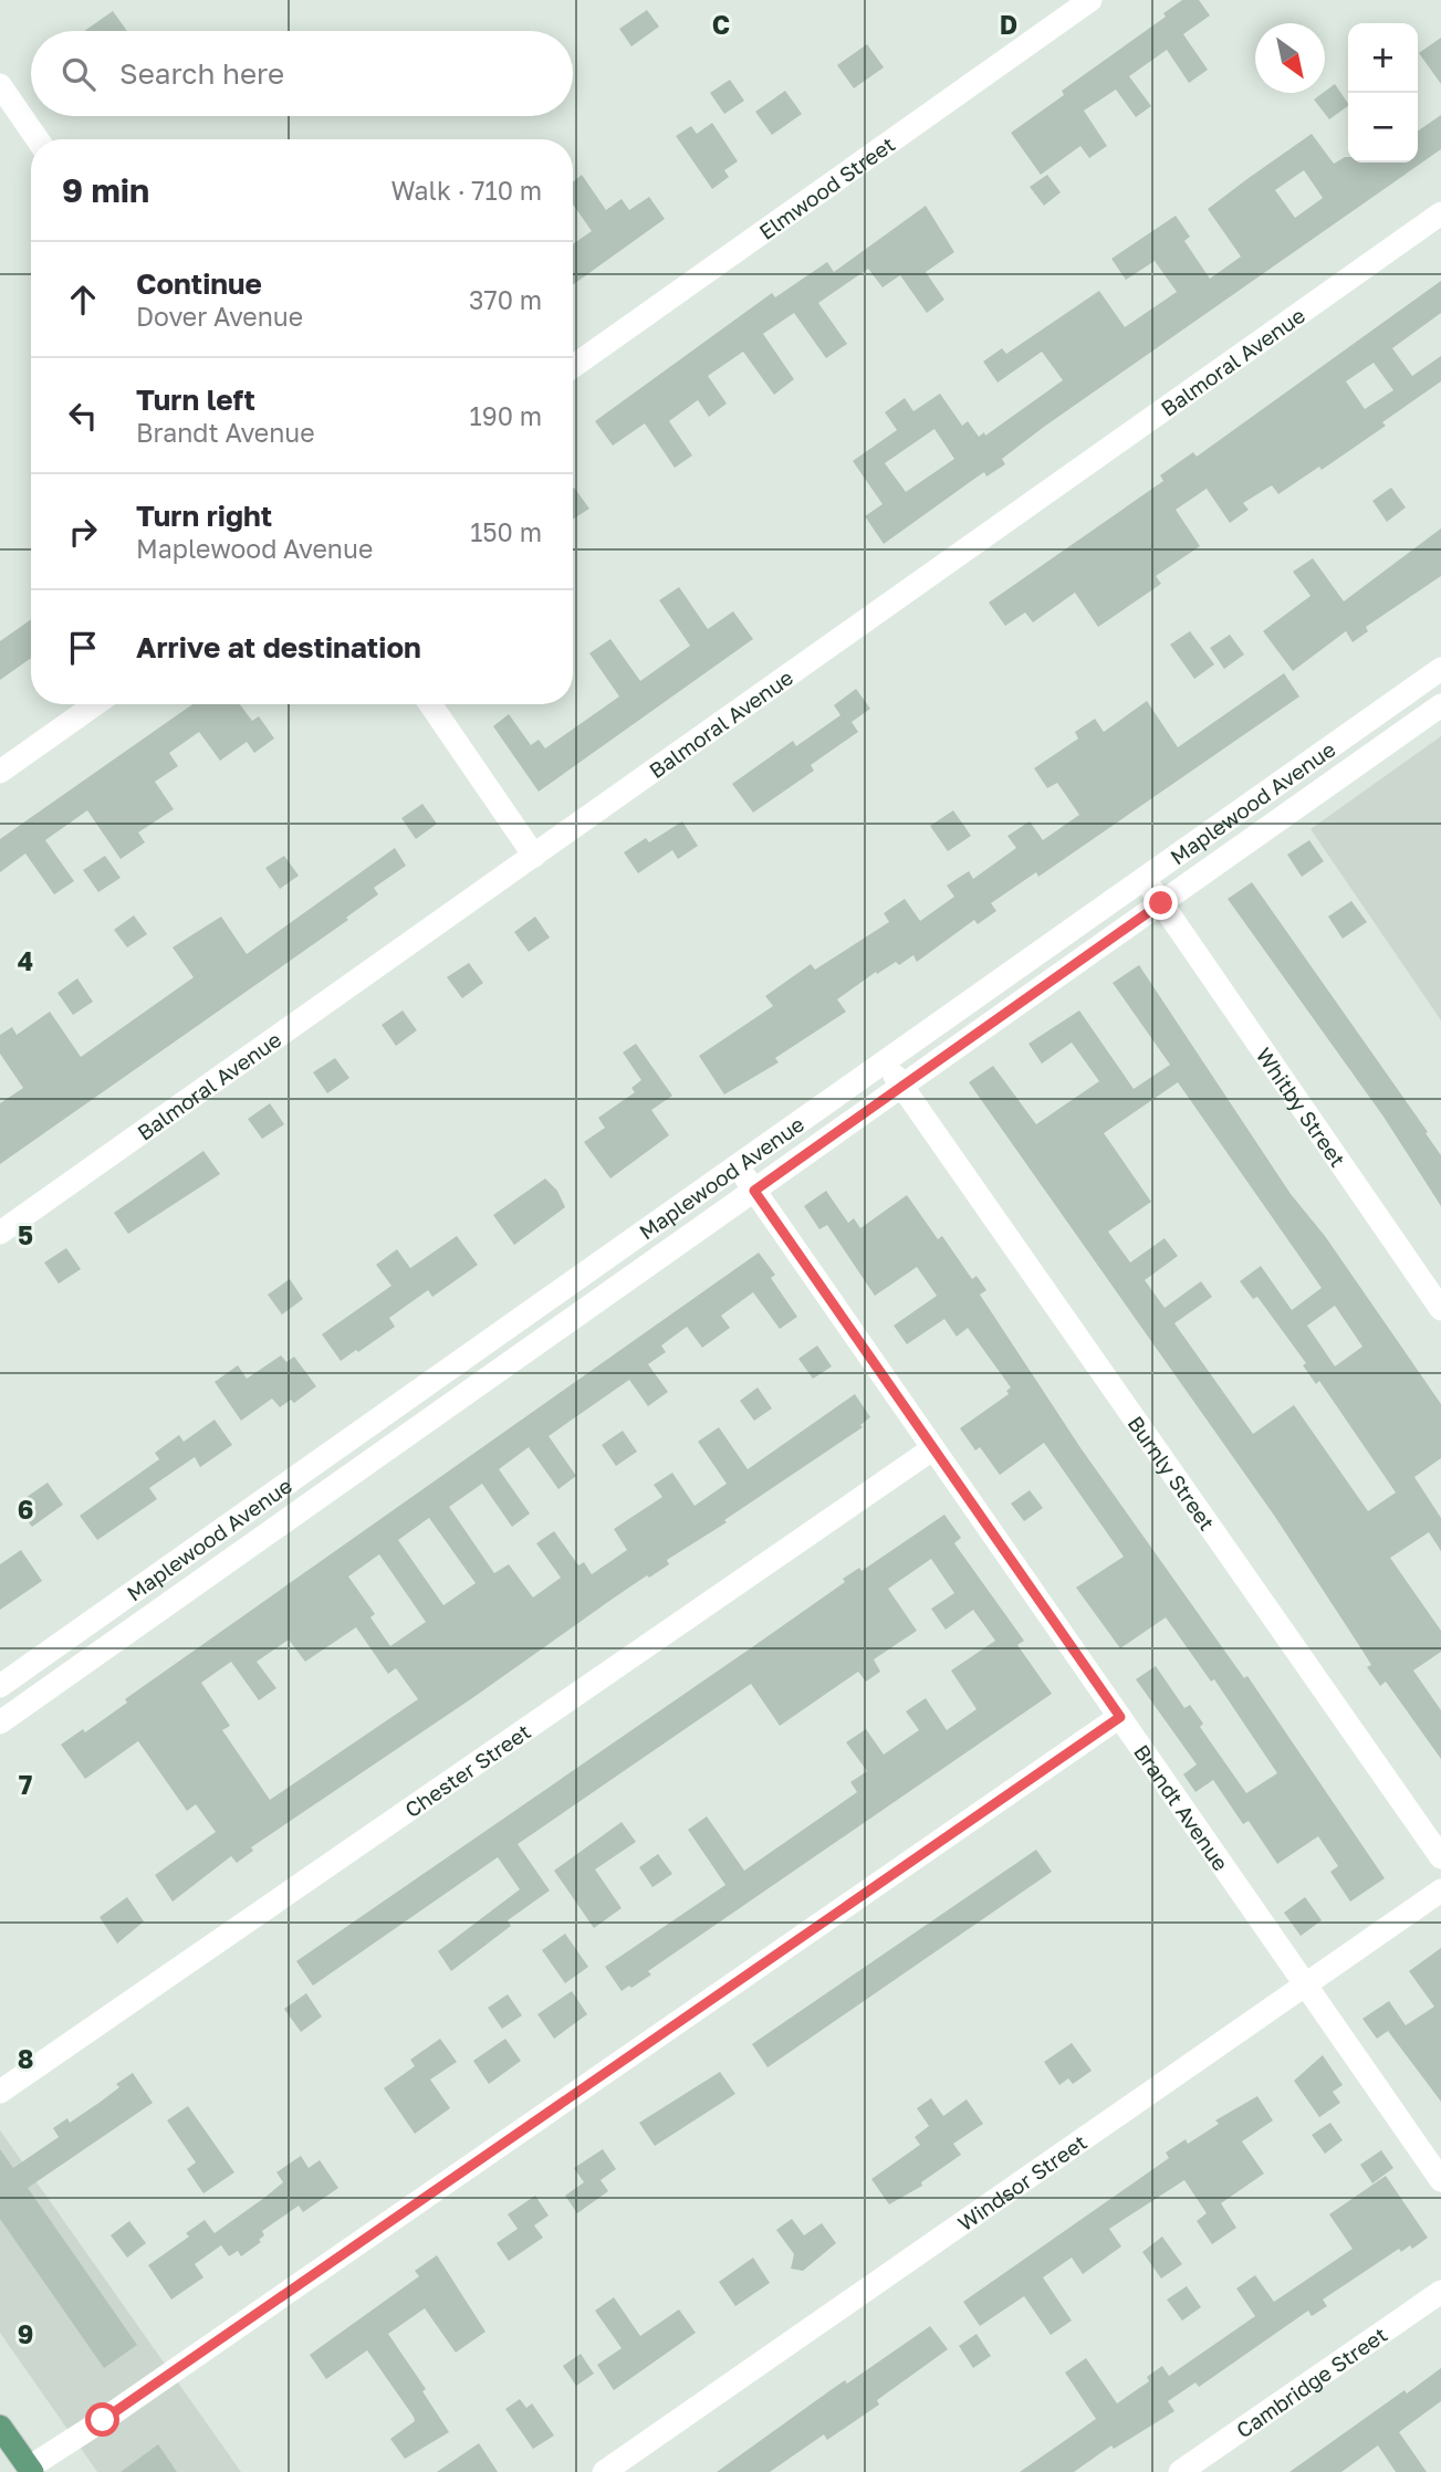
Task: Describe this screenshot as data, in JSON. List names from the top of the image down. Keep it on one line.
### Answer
{"streets":{"street":["Elmwood Street","Balmoral Avenue","Maplewood Avenue","Whitby Street","Burnly Street","Chester Street","Brandt Avenue","Windsor Street","Cambridge Street"]},"crossings":[["Maplewood Avenue","Whitby Street"],["Maplewood Avenue","Burnly Street"],["Maplewood Avenue","Brandt Avenue"],["Chester Street","Brandt Avenue"],["Brandt Avenue","Windsor Street"]],"north":"bottom right","page":{"map_buttons":["+","−"],"search":"Search here","heading":["9 min","Walk · 710 m"],"list":[["Continue","Dover Avenue","370 m"],["Turn left","Brandt Avenue","190 m"],["Turn right","Maplewood Avenue","150 m"],"Arrive at destination"]},"grid":{"columns":["C","D"],"rows":["4","5","6","7","8","9"]}}
